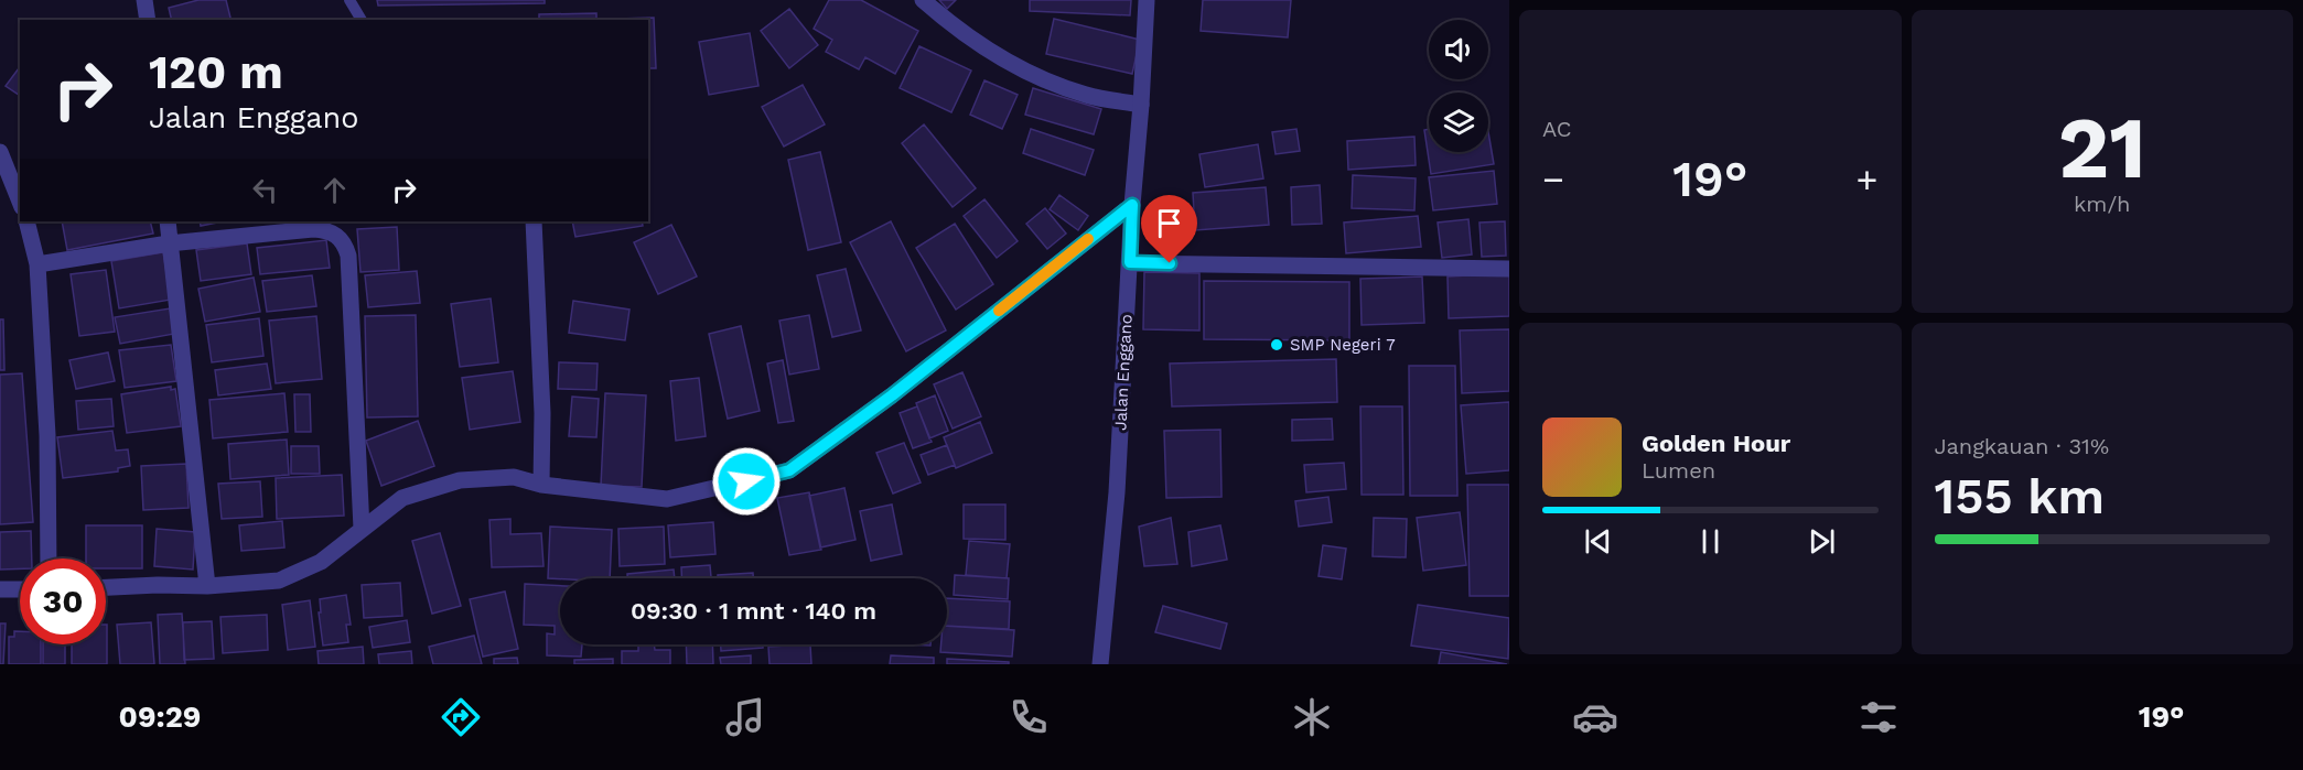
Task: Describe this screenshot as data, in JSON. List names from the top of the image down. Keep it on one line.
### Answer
{"streets":{"street":["Jalan Enggano"]},"places":["SMP Negeri 7"],"page":{"tile":["AC",["21","km/h"],["Jangkauan · 31%","155 km"]],"turn":["120 m","Jalan Enggano"],"heat":["−","19°","+"],"song":["Golden Hour","Lumen"],"limit":"30","trip":"09:30 · 1 mnt · 140 m","tabs":["09:29","19°"]}}
